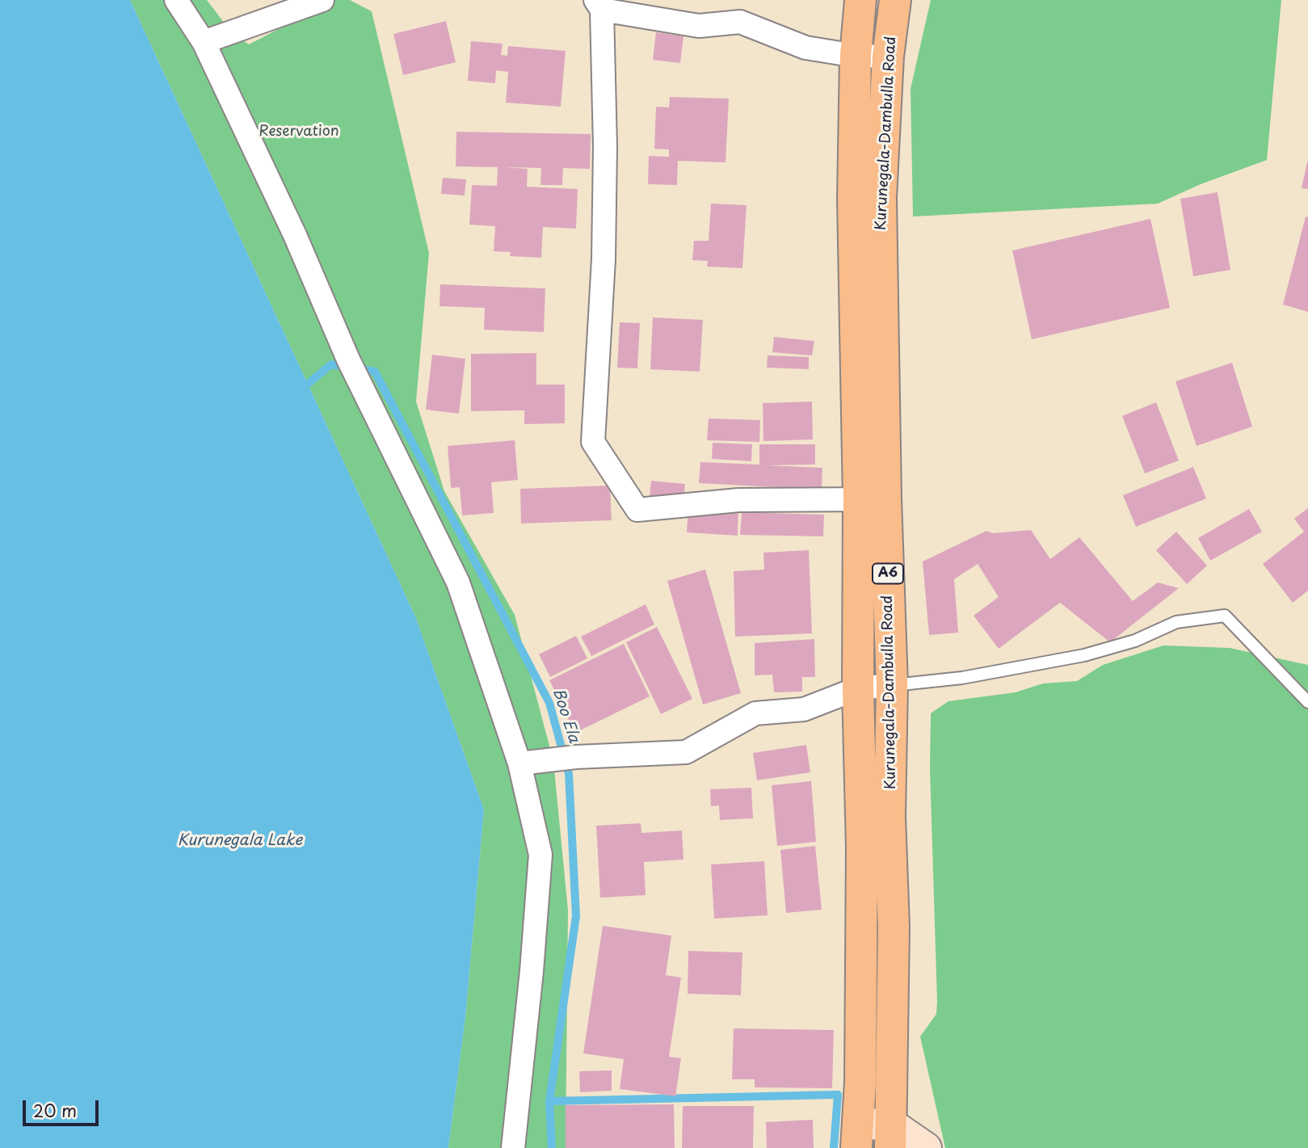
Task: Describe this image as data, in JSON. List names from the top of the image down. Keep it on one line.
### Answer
{"streets":{"highway":["Kurunegala-Dambulla Road","A6"]},"water":["Boo Ela","Kurunegala Lake"],"parks":["Reservation"],"scale_bar":"20 m"}
